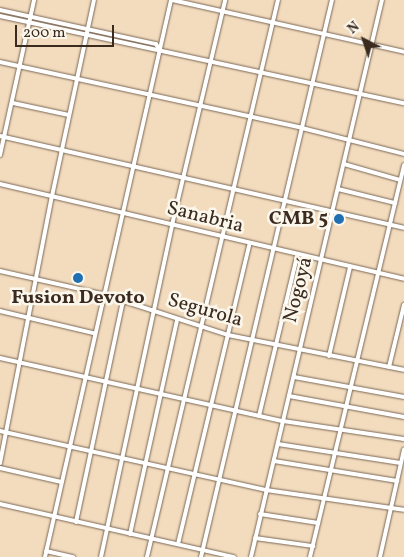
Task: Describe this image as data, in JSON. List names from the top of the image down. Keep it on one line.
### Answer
{"streets":{"street":["Sanabria","Nogoyá","Segurola"]},"crossings":[["Sanabria","Nogoyá"],["Nogoyá","Segurola"]],"places":["CMB 5","Fusion Devoto"],"scale_bar":"200 m","north":"top left"}
